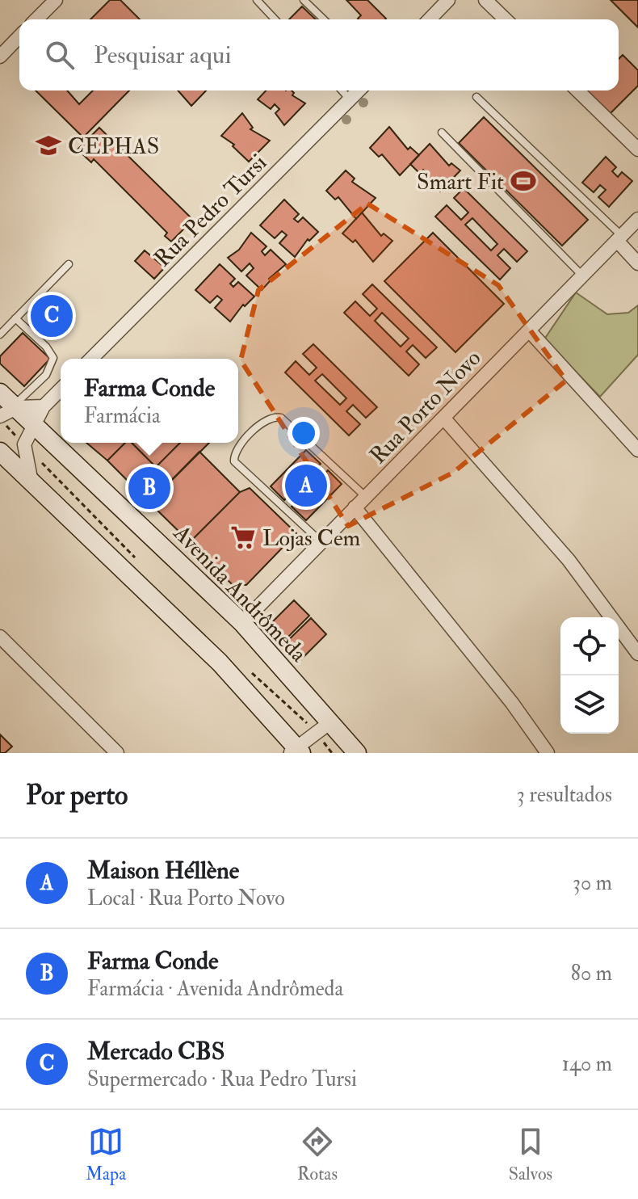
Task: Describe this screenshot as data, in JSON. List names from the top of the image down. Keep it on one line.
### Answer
{"streets":{"main road":["Avenida Andrômeda"],"street":["Rua Pedro Tursi","Rua Porto Novo"]},"crossings":[["Rua Porto Novo","Avenida Andrômeda"]],"places":{"school or university":["CEPHAS"],"sports":["Smart Fit"],"supermarket":["Lojas Cem"]},"page":{"search":"Pesquisar aqui","pins":["C","A","B"],"popup":["Farma Conde","Farmácia"],"heading":["Por perto","3 resultados"],"list":[{"mark":"A","name":"Maison Héllène","note":"Local · Rua Porto Novo","value":"30 m"},{"mark":"B","name":"Farma Conde","note":"Farmácia · Avenida Andrômeda","value":"80 m"},{"mark":"C","name":"Mercado CBS","note":"Supermercado · Rua Pedro Tursi","value":"140 m"}],"nav":["Mapa","Rotas","Salvos"]}}
